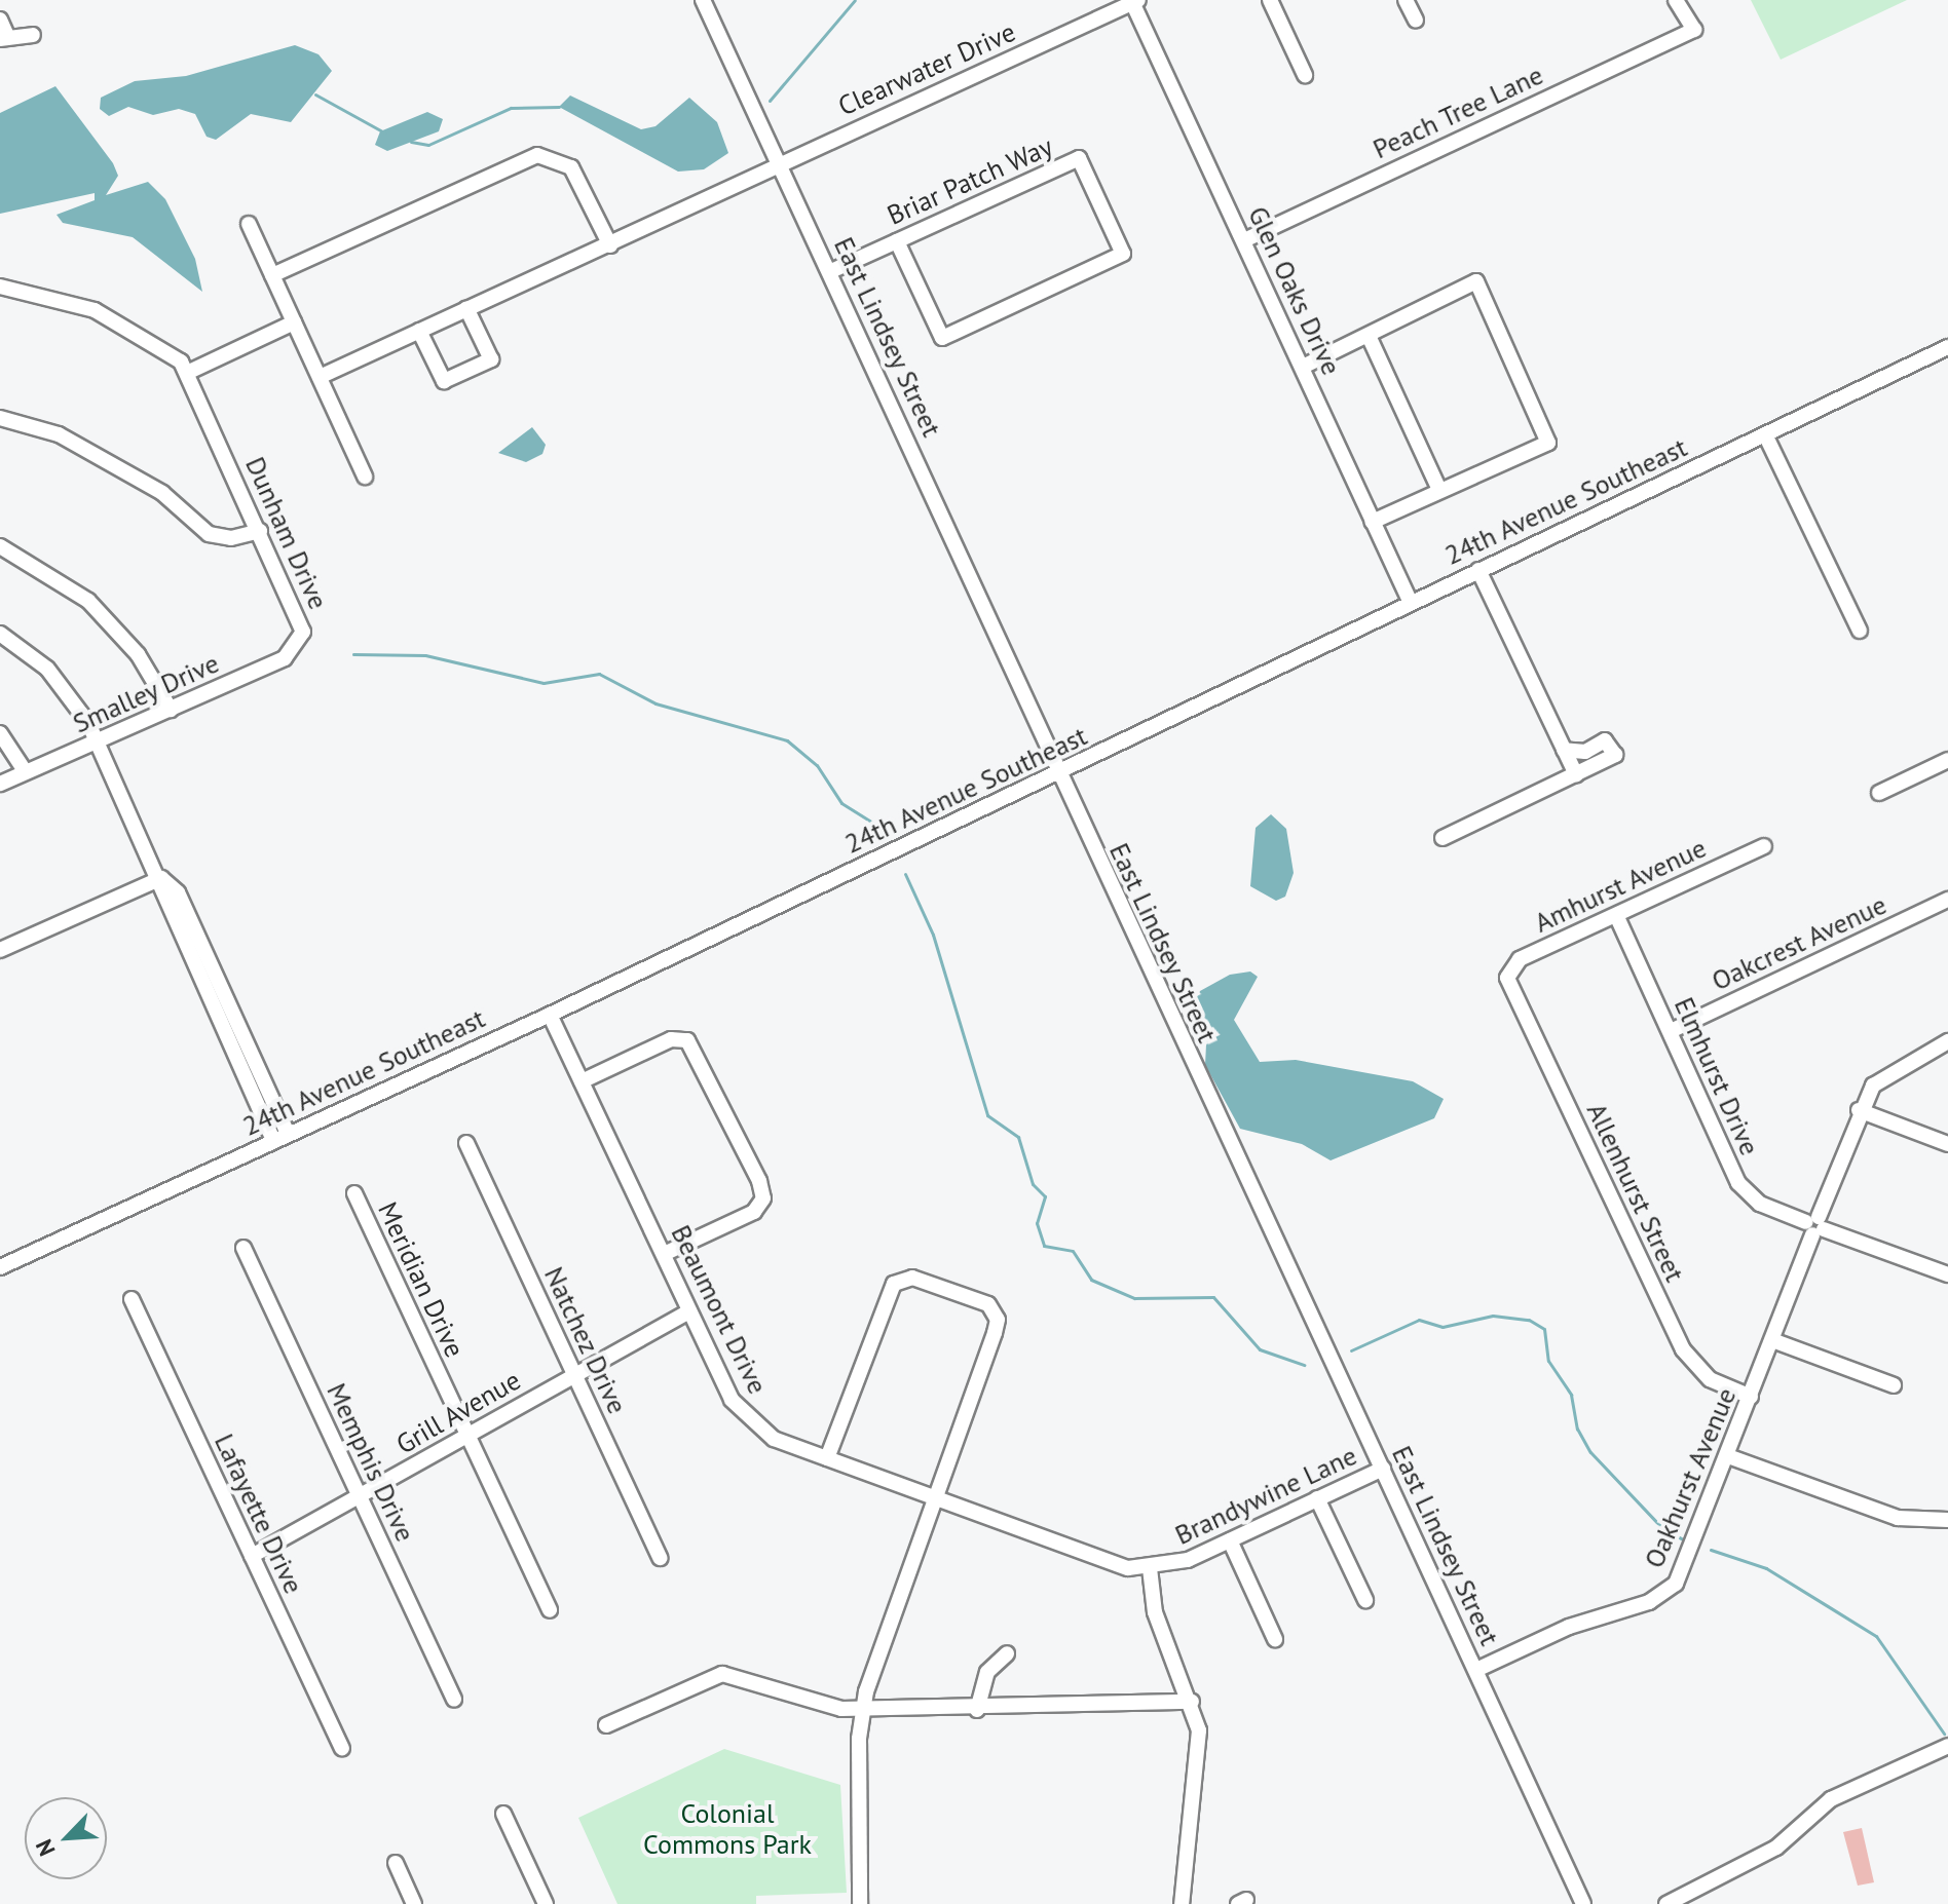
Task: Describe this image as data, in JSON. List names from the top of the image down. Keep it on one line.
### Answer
{"streets":{"street":["Clearwater Drive","Peach Tree Lane","Briar Patch Way","Glen Oaks Drive","East Lindsey Street","24th Avenue Southeast","Dunham Drive","Smalley Drive","Amhurst Avenue","Oakcrest Avenue","Elmhurst Drive","Allenhurst Street","Meridian Drive","Beaumont Drive","Natchez Drive","Grill Avenue","Memphis Drive","Oakhurst Avenue","Brandywine Lane","Lafayette Drive"]},"crossings":[["Clearwater Drive","Glen Oaks Drive"],["Clearwater Drive","East Lindsey Street"],["Peach Tree Lane","Glen Oaks Drive"],["Briar Patch Way","East Lindsey Street"],["Glen Oaks Drive","24th Avenue Southeast"],["East Lindsey Street","24th Avenue Southeast"],["East Lindsey Street","Oakhurst Avenue"],["East Lindsey Street","Brandywine Lane"],["24th Avenue Southeast","Beaumont Drive"],["Dunham Drive","Smalley Drive"],["Amhurst Avenue","Elmhurst Drive"],["Amhurst Avenue","Allenhurst Street"],["Oakcrest Avenue","Elmhurst Drive"],["Elmhurst Drive","Oakhurst Avenue"],["Allenhurst Street","Oakhurst Avenue"],["Meridian Drive","Grill Avenue"],["Beaumont Drive","Grill Avenue"],["Beaumont Drive","Brandywine Lane"],["Natchez Drive","Grill Avenue"],["Grill Avenue","Memphis Drive"],["Grill Avenue","Lafayette Drive"]],"parks":["Colonial Commons Park"],"north":"bottom left"}
